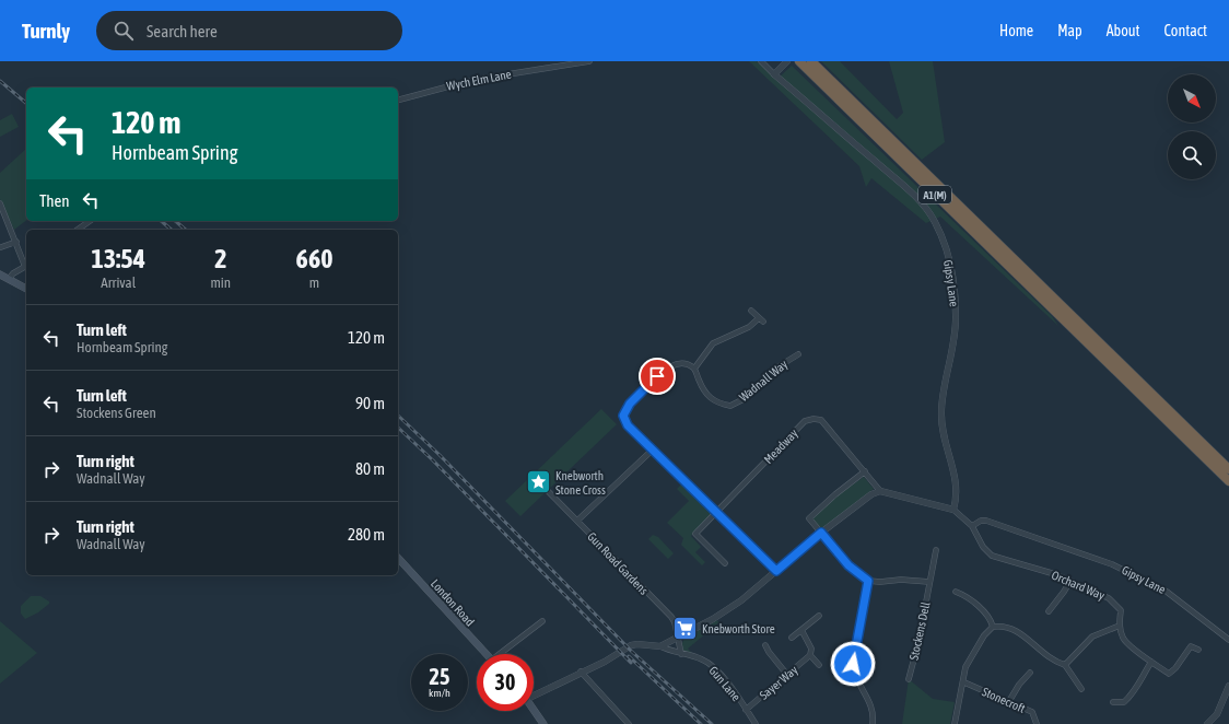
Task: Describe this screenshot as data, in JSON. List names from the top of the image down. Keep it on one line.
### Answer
{"streets":{"highway":["A1(M)"],"main road":["London Road"],"street":["Wych Elm Lane","Gipsy Lane","Wadnall Way","Meadway","Gun Road Gardens","Orchard Way","Stockens Dell","Sayer Way","Gun Lane","Stonecroft"]},"crossings":[["Gipsy Lane","Orchard Way"],["Gun Road Gardens","Gun Lane"],["Sayer Way","Gun Lane"]],"places":{"place":["Knebworth Stone Cross"],"supermarket":["Knebworth Store"]},"north":"bottom right","page":{"header":"Turnly","search":"Search here","nav":["Home","Map","About","Contact"],"turn":["120 m","Hornbeam Spring"],"then":"Then","eta":["13:54","Arrival","2","min","660","m"],"list":[{"name":"Turn left","note":"Hornbeam Spring","value":"120 m"},{"name":"Turn left","note":"Stockens Green","value":"90 m"},{"name":"Turn right","note":"Wadnall Way","value":"80 m"},{"name":"Turn right","note":"Wadnall Way","value":"280 m"}],"speed":"25 km/h","limit":"30"}}
